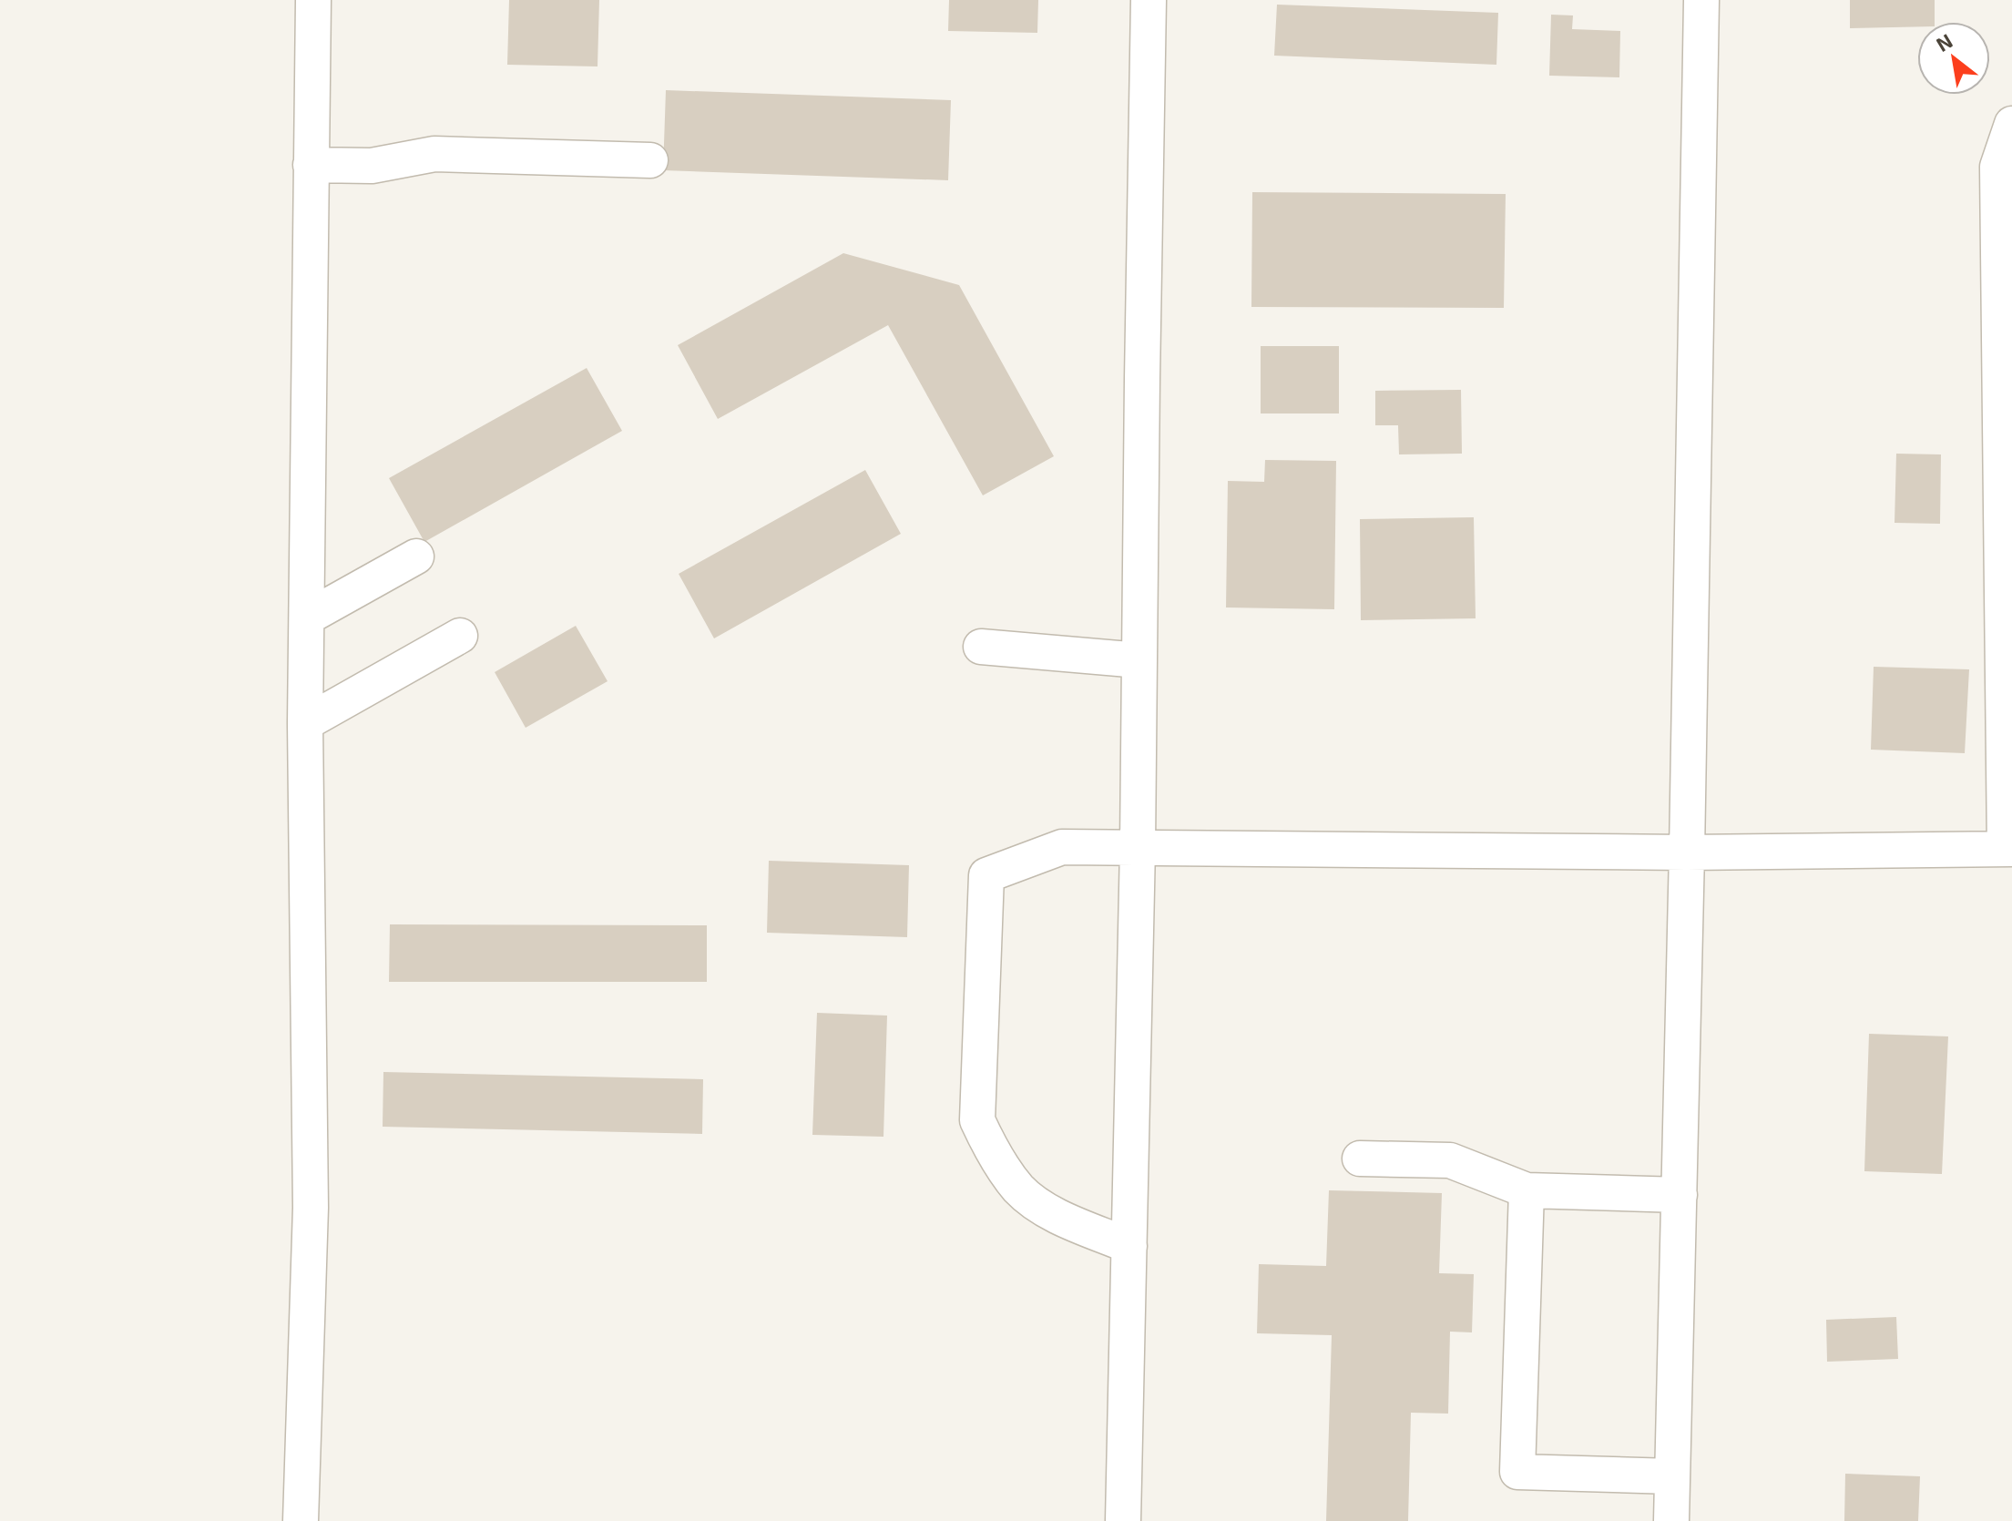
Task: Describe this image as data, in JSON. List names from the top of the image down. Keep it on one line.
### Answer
{"north":"top left"}
